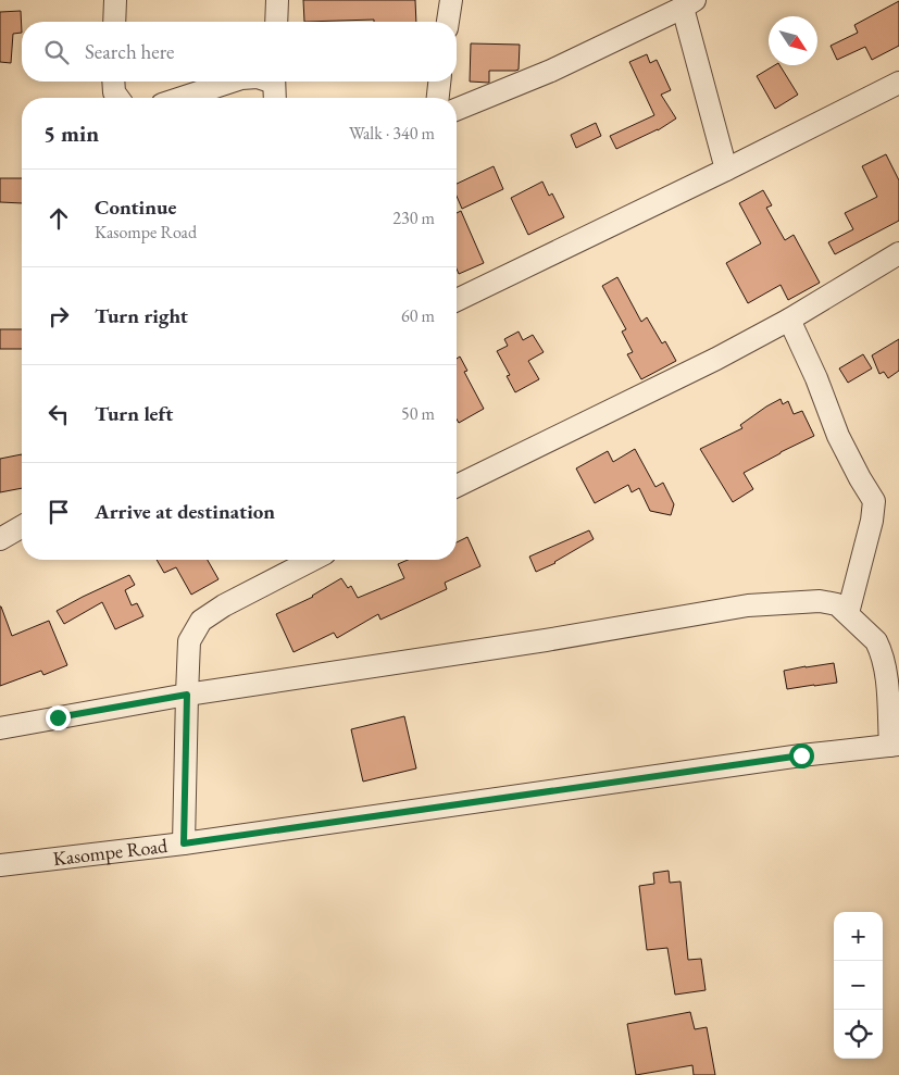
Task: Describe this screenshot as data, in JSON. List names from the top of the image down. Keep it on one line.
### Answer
{"streets":{"street":["Kasompe Road"]},"north":"bottom right","page":{"search":"Search here","heading":["5 min","Walk · 340 m"],"list":[["Continue","Kasompe Road","230 m"],["Turn right","60 m"],["Turn left","50 m"],"Arrive at destination"],"map_buttons":["+","−"]}}
